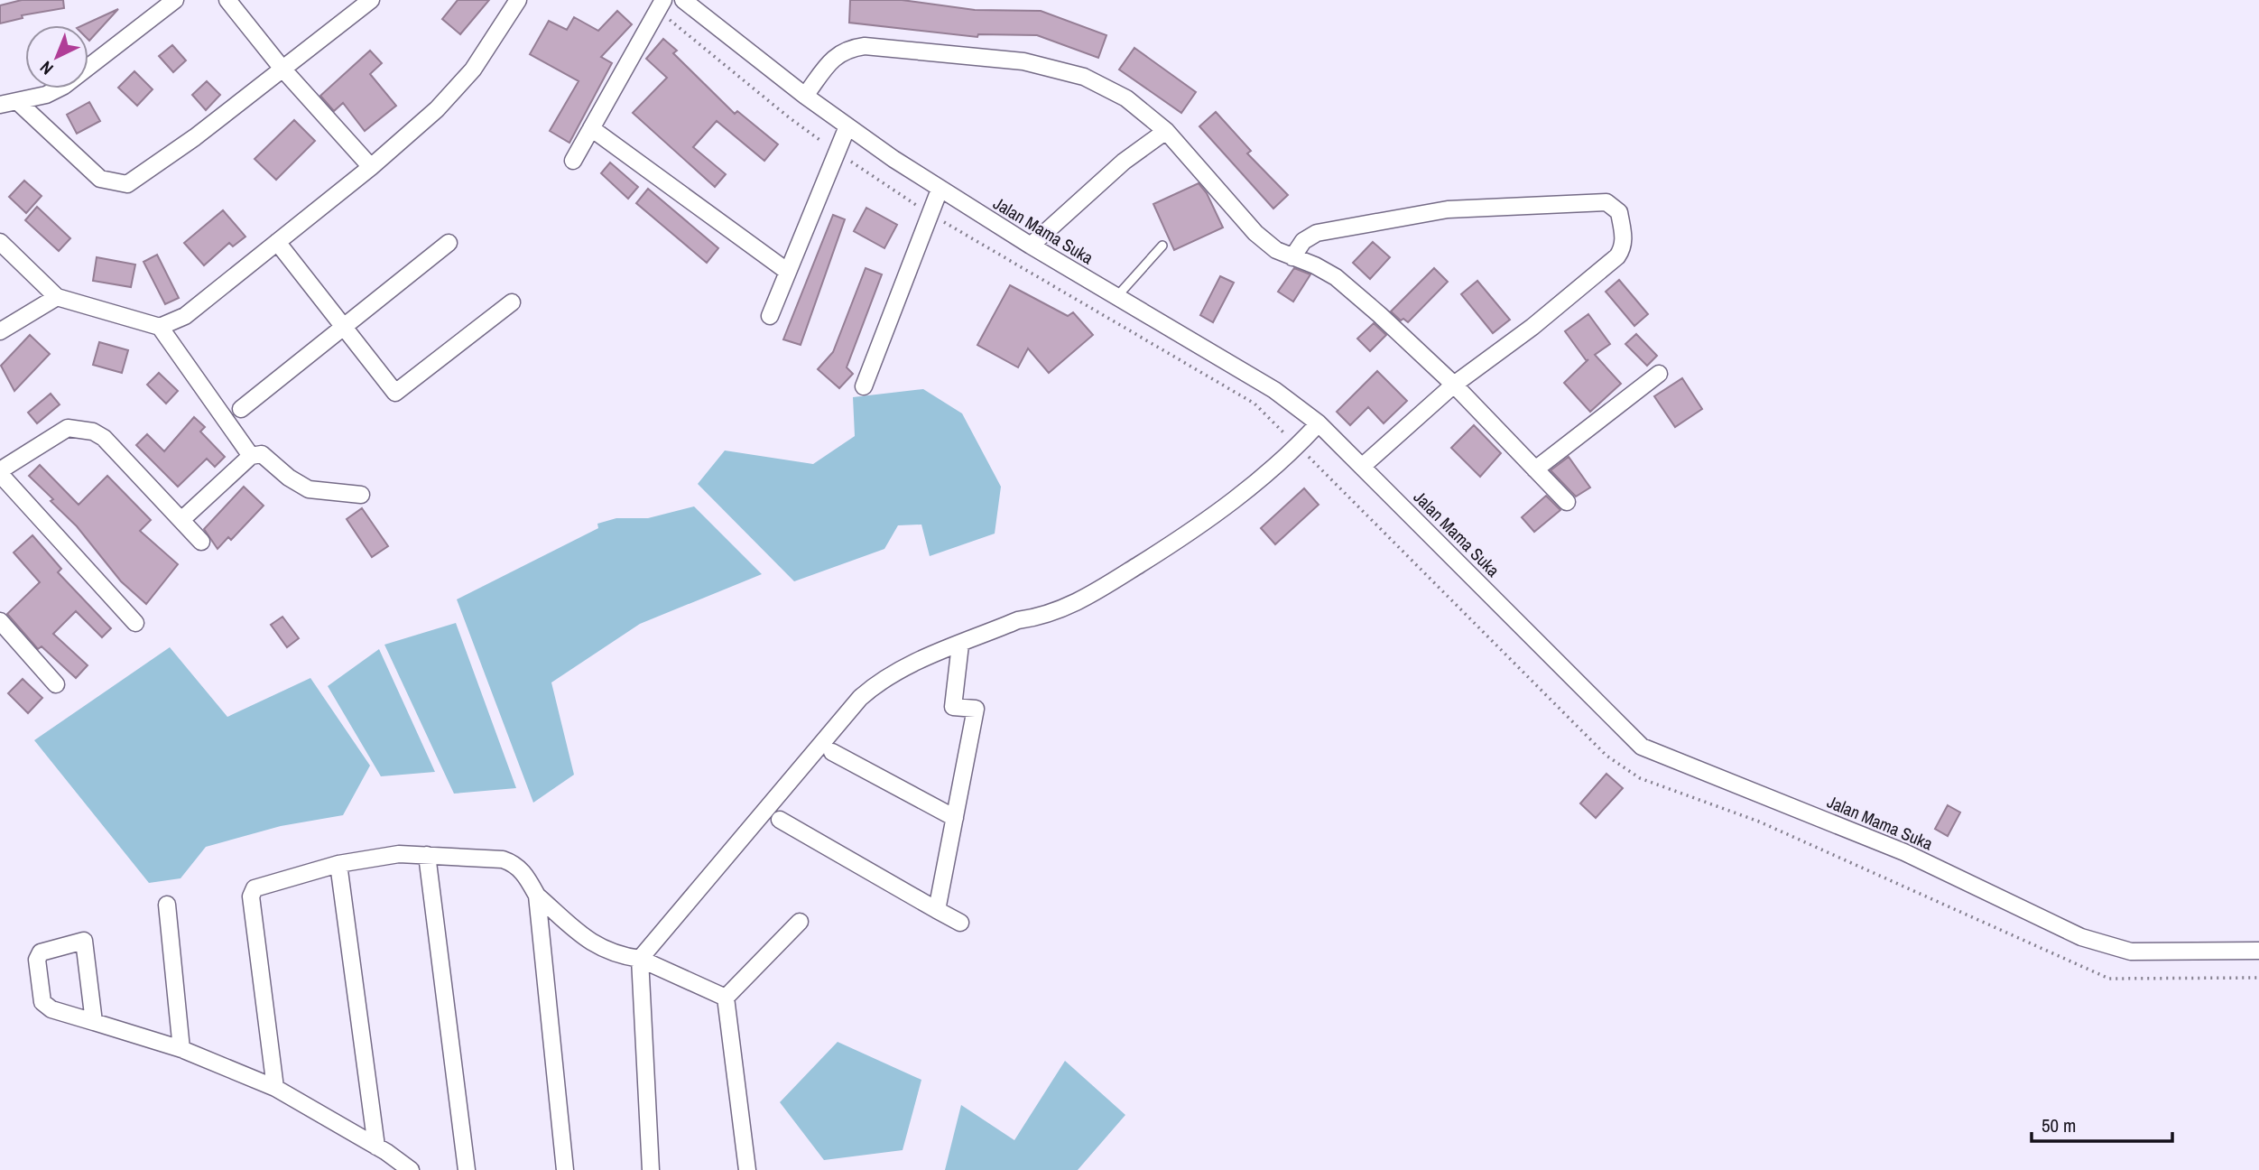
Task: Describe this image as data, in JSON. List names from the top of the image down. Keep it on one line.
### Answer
{"streets":{"street":["Jalan Mama Suka"]},"scale_bar":"50 m","north":"bottom left"}
